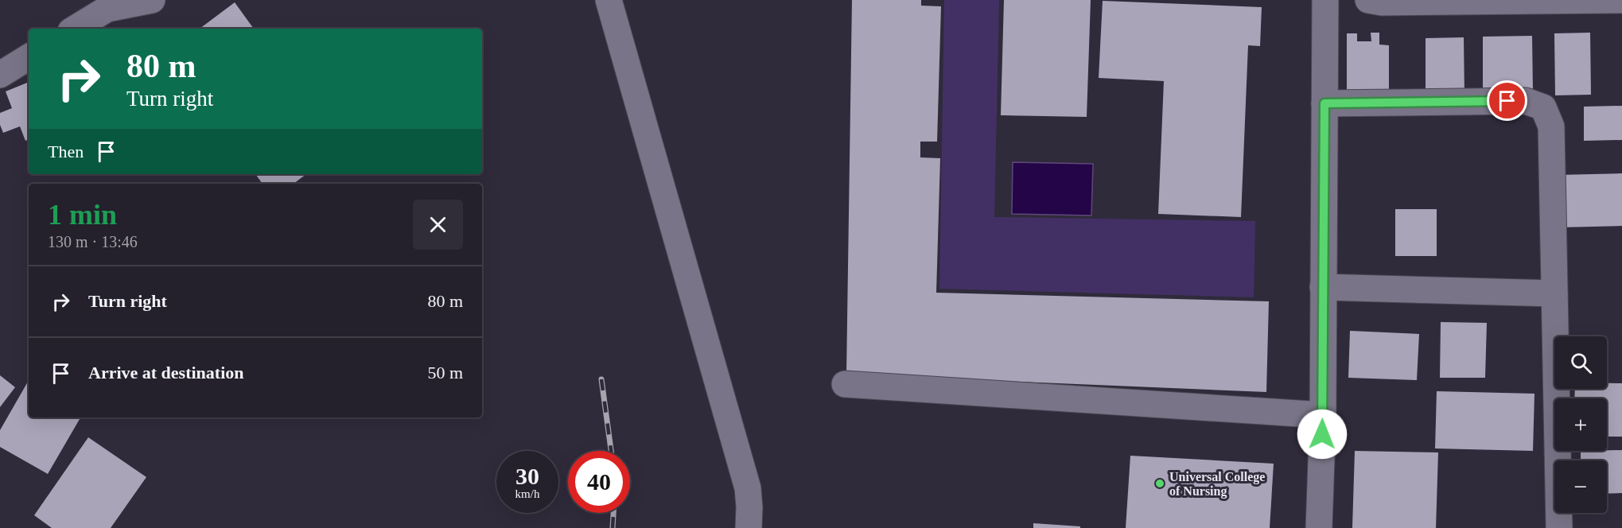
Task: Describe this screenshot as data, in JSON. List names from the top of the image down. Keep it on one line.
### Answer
{"places":["Universal College of Nursing"],"page":{"turn":["80 m","Turn right"],"then":"Then","heading":["1 min","130 m · 13:46"],"list":[{"name":"Turn right","value":"80 m"},{"name":"Arrive at destination","value":"50 m"}],"map_buttons":["+","−"],"speed":"30 km/h","limit":"40"}}
